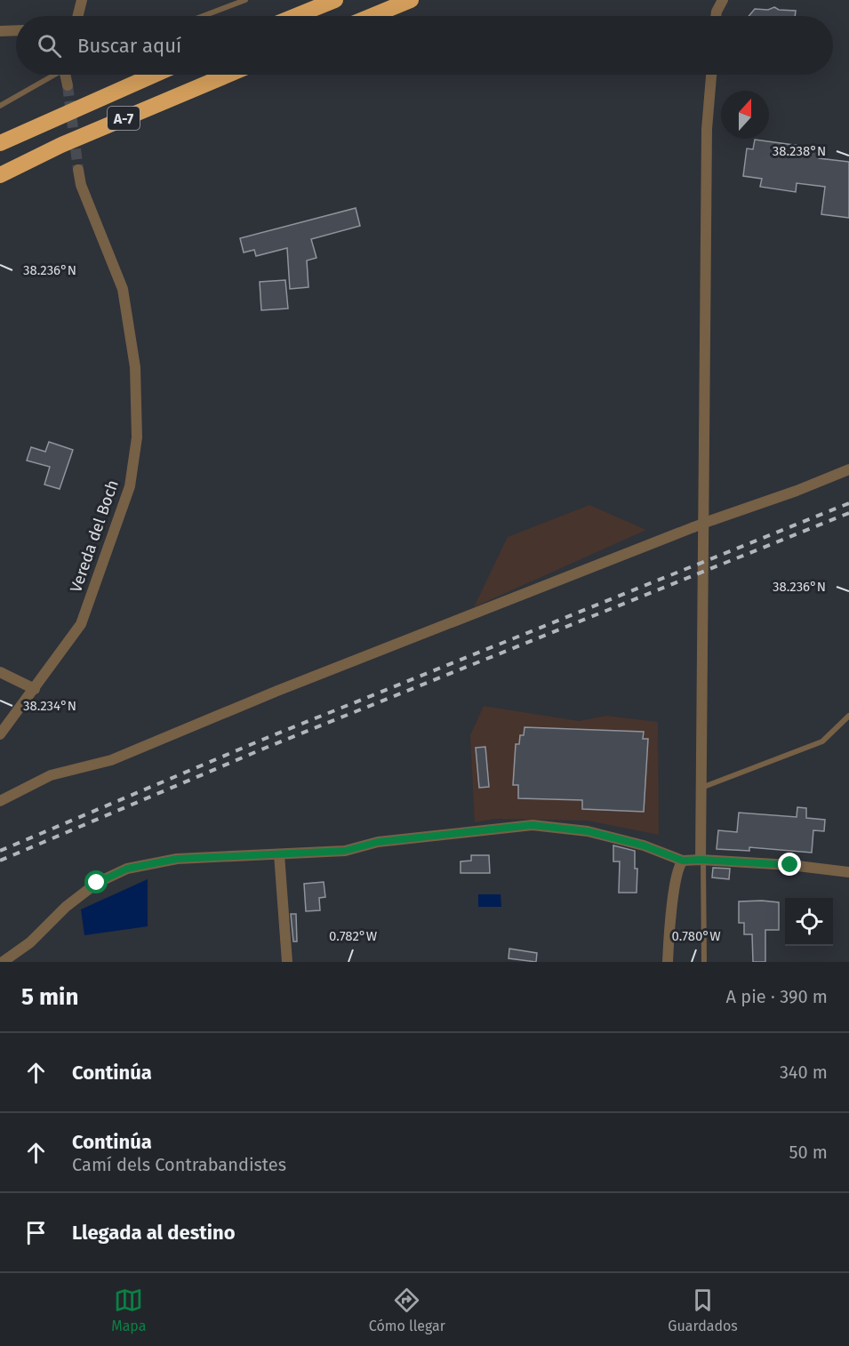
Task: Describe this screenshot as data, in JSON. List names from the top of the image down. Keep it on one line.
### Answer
{"streets":{"highway":["A-7"],"street":["Vereda del Boch"]},"north":"top","page":{"search":"Buscar aquí","heading":["5 min","A pie · 390 m"],"list":[["Continúa","340 m"],["Continúa","Camí dels Contrabandistes","50 m"],"Llegada al destino"],"nav":["Mapa","Cómo llegar","Guardados"]},"coordinates":["38.238°N","38.236°N","38.234°N","0.782°W","0.780°W"]}
